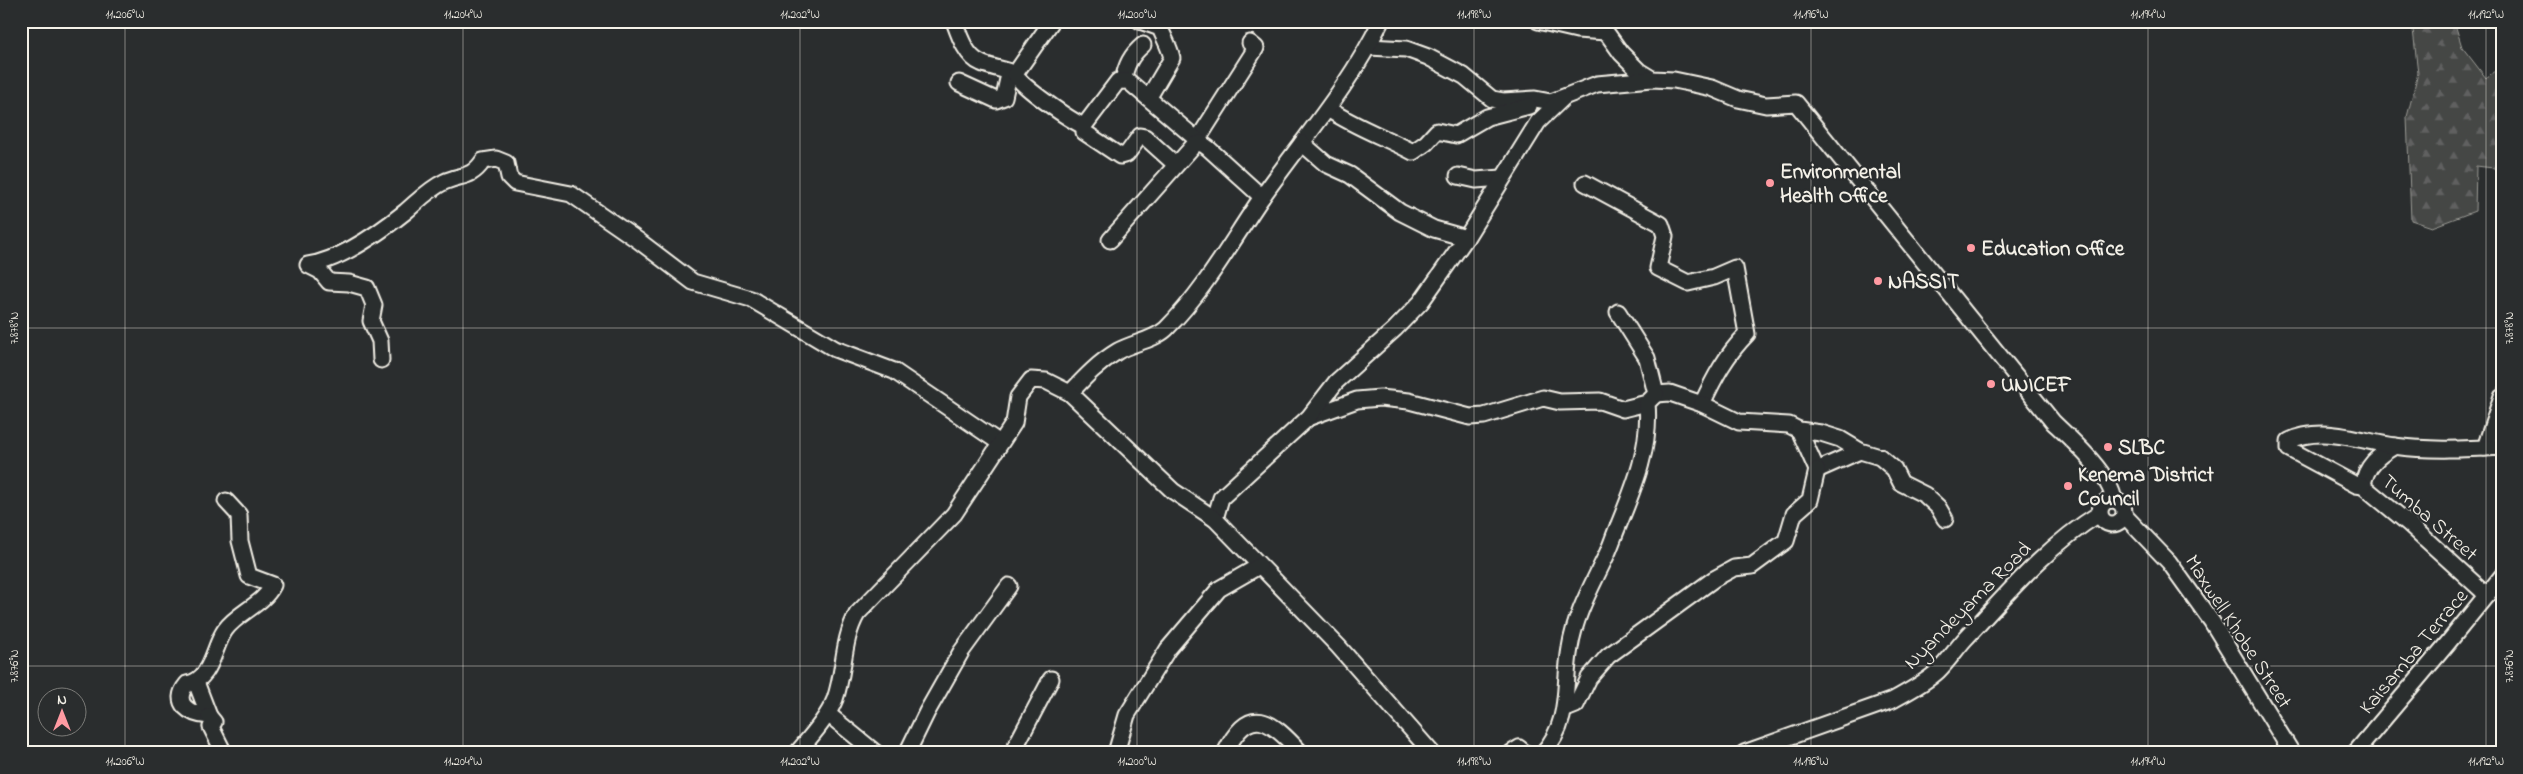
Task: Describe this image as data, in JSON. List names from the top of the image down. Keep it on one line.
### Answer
{"streets":{"street":["Tumba Street","Nyandeyama Road","Maxwell Khobe Street","Kaisamba Terrace"]},"crossings":[["Tumba Street","Kaisamba Terrace"],["Nyandeyama Road","Maxwell Khobe Street"]],"places":["Environmental Health Office","Education Office","NASSIT","UNICEF","SLBC","Kenema District Council"],"north":"top","coordinates":["11.206°W","11.204°W","11.202°W","11.200°W","11.198°W","11.196°W","11.194°W","11.192°W","7.878°N","7.876°N"]}
